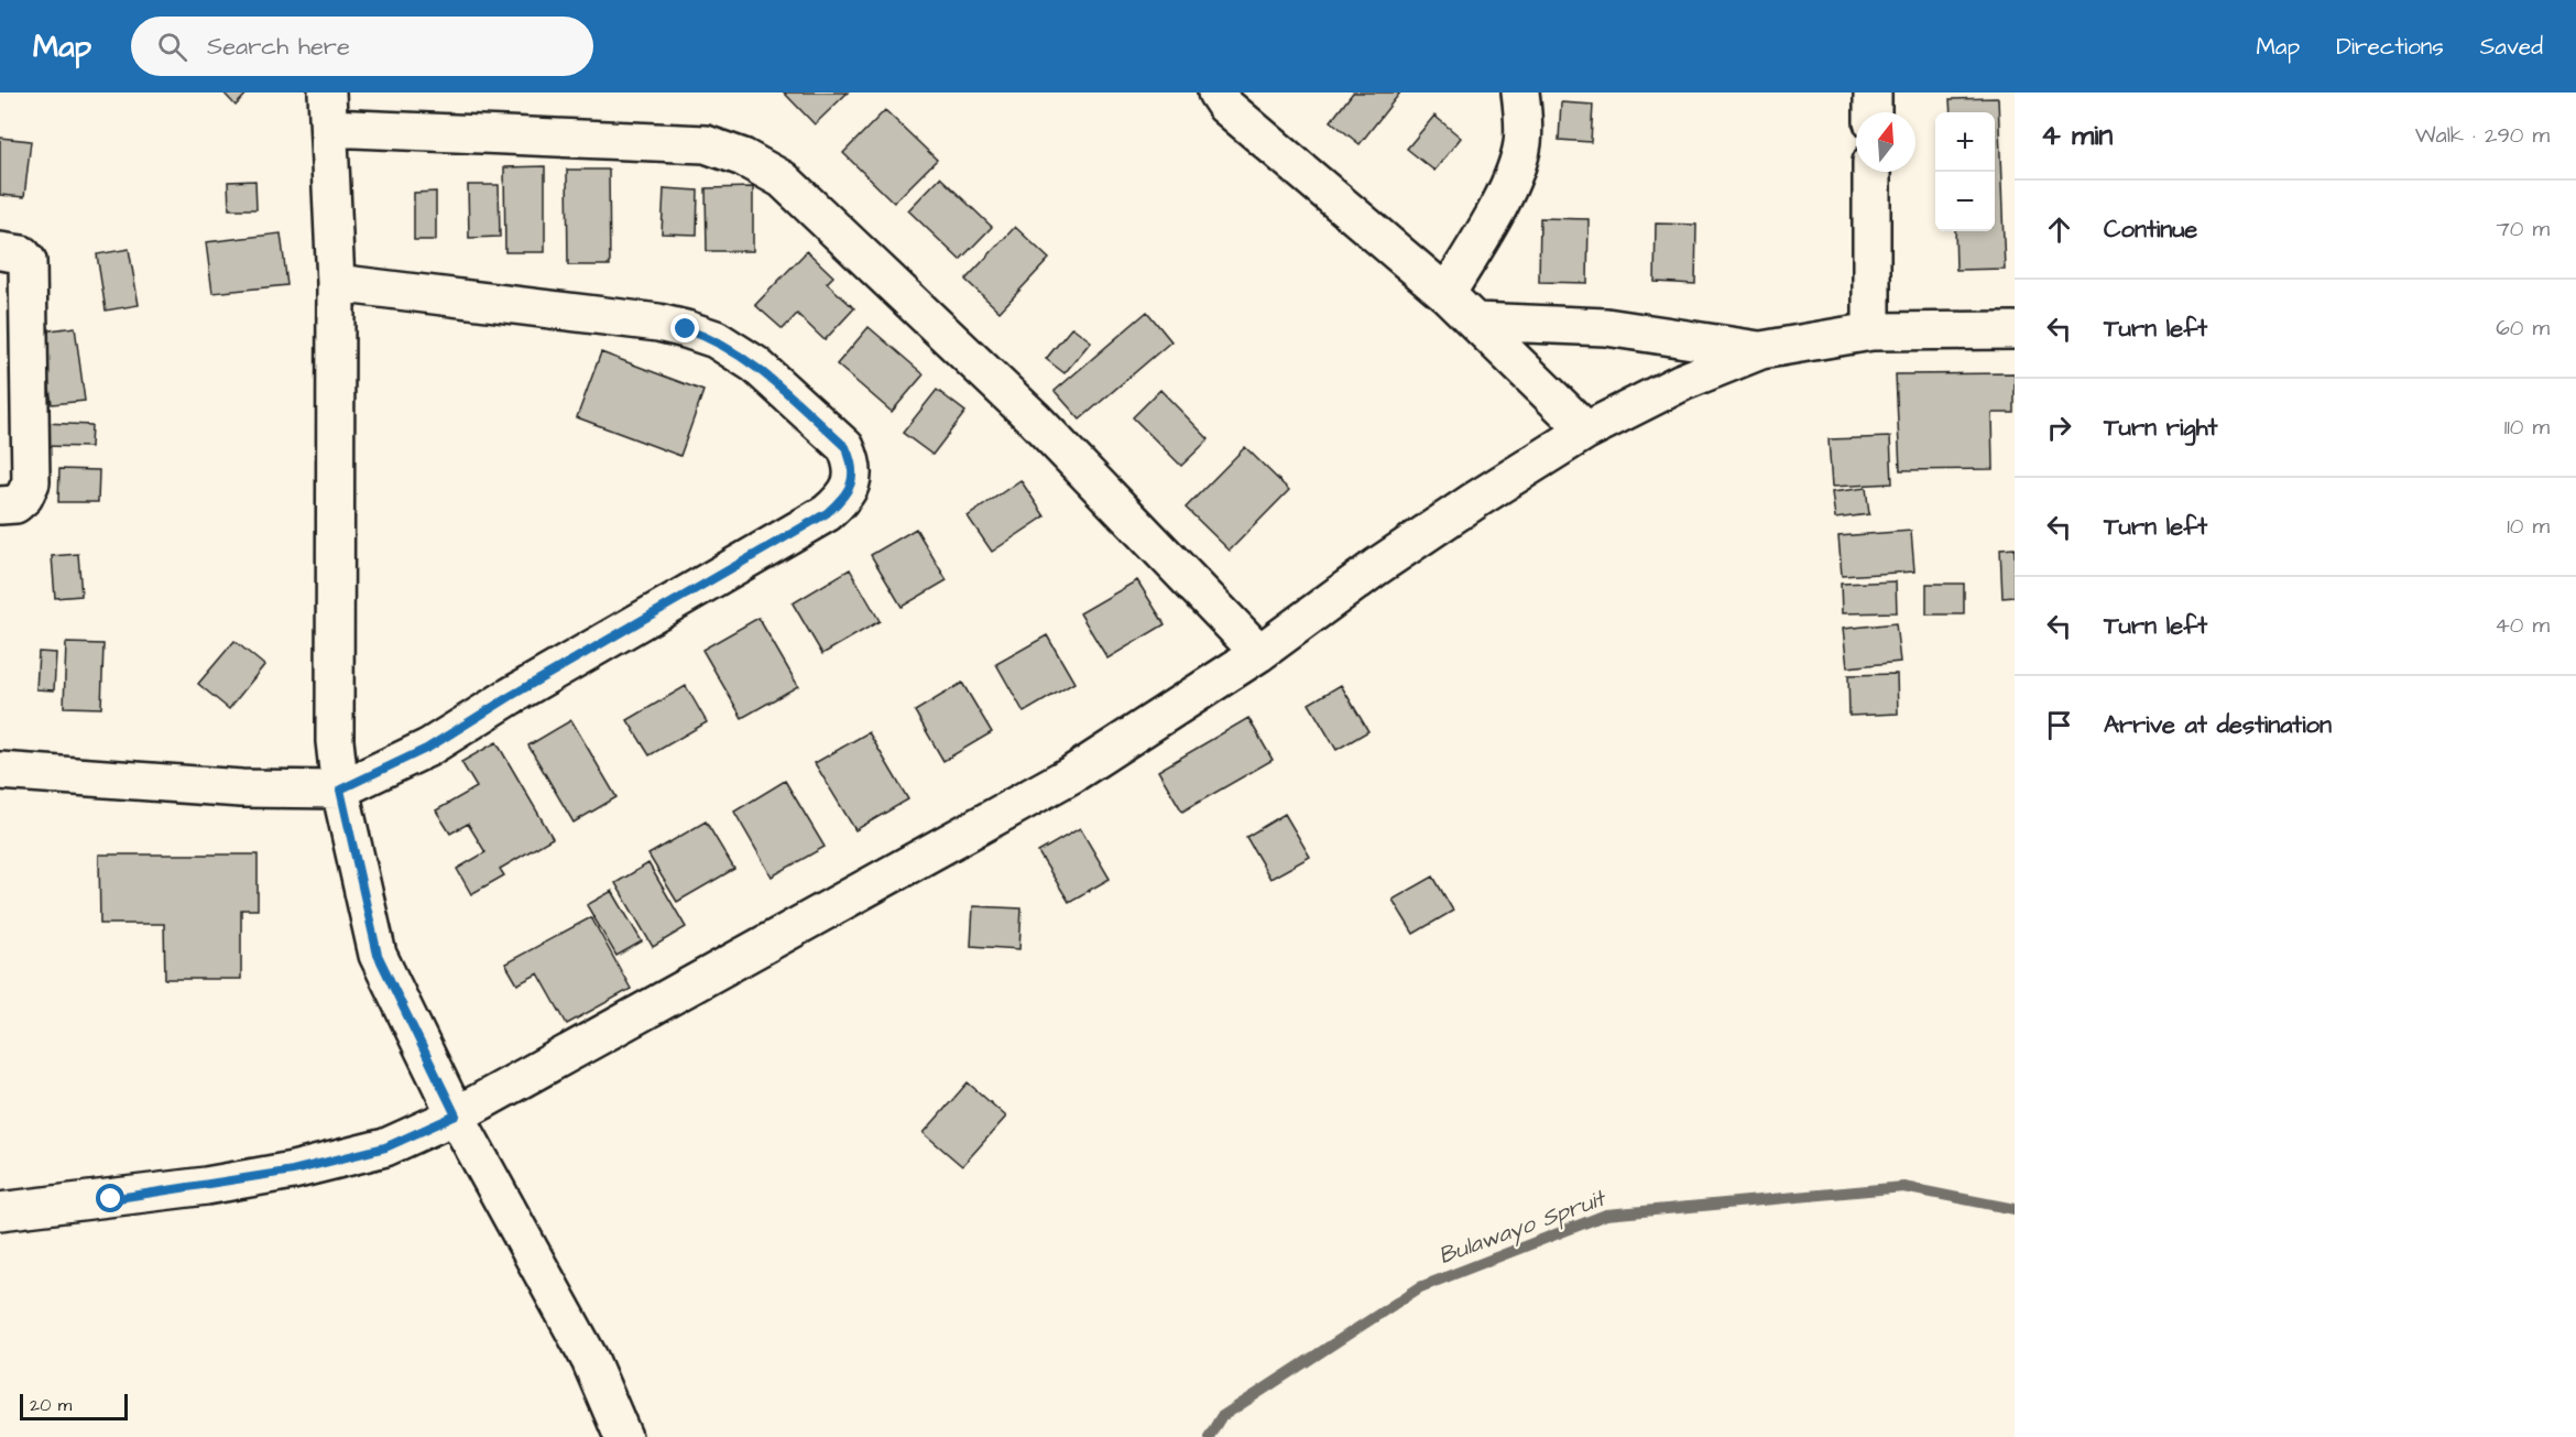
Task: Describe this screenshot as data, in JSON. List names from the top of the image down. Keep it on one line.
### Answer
{"water":["Bulawayo Spruit"],"scale_bar":"20 m","north":"top","page":{"header":"Map","search":"Search here","nav":["Map","Directions","Saved"],"heading":["4 min","Walk · 290 m"],"map_buttons":["+","−"],"list":[["Continue","70 m"],["Turn left","60 m"],["Turn right","110 m"],["Turn left","10 m"],["Turn left","40 m"],"Arrive at destination"],"scale":"20 m"}}
